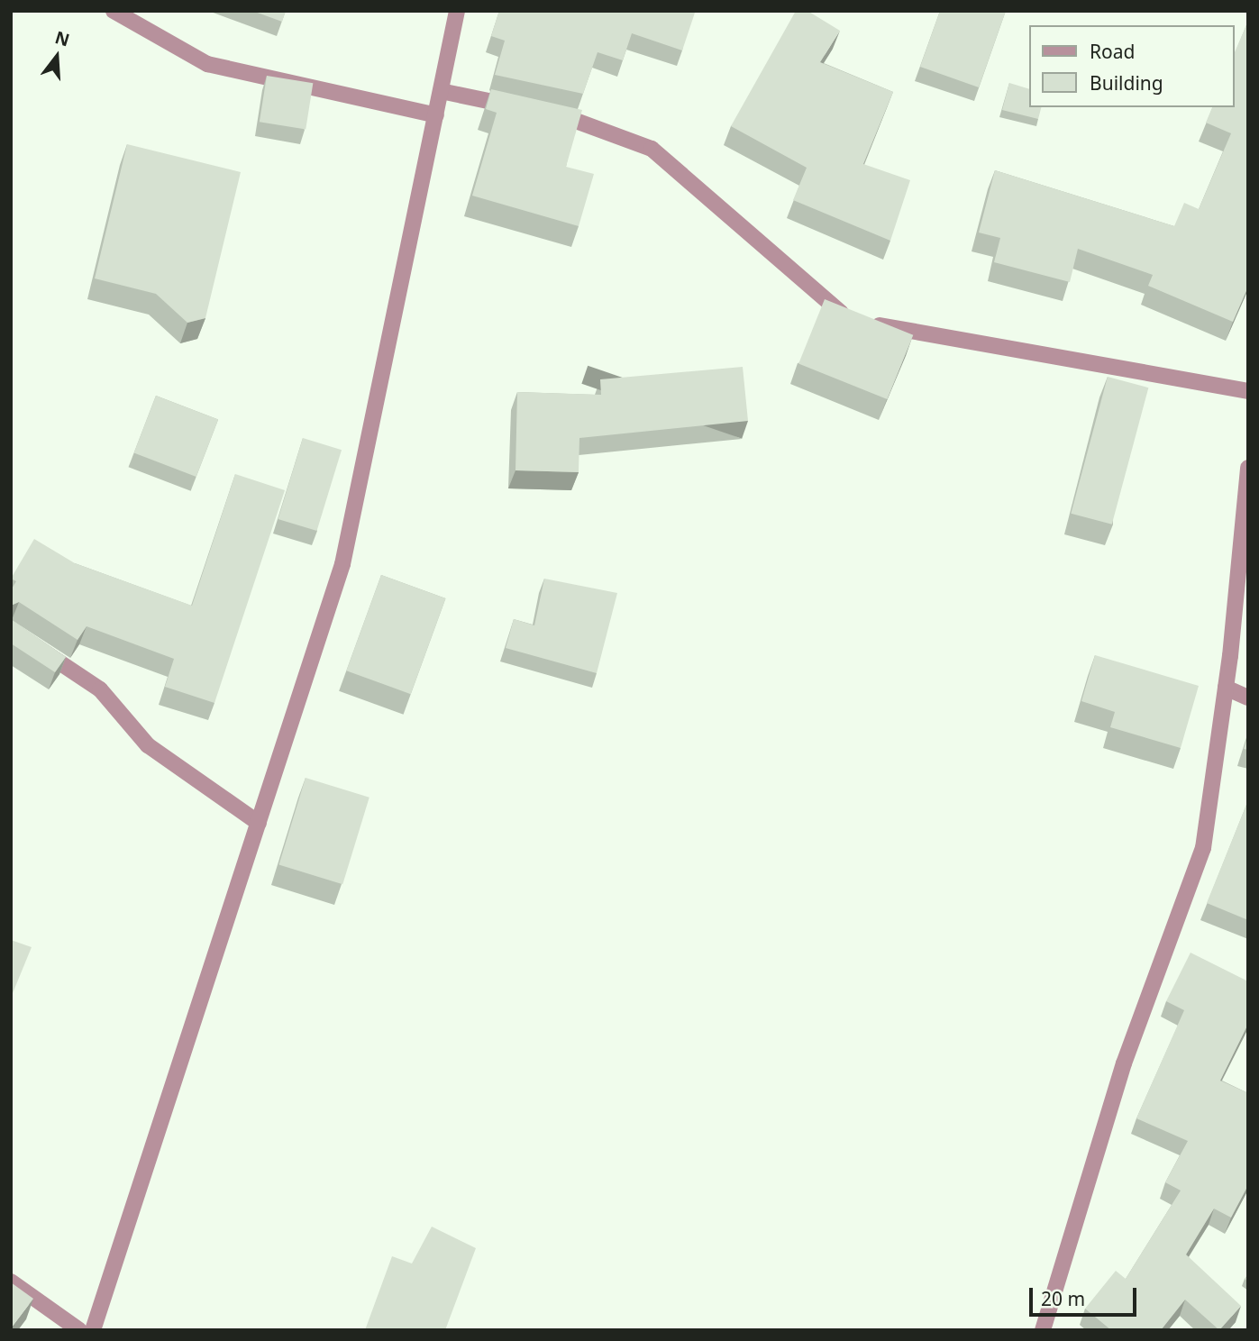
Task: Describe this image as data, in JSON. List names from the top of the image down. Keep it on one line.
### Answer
{"legend":["Road","Building"],"scale_bar":"20 m","north":"top"}
